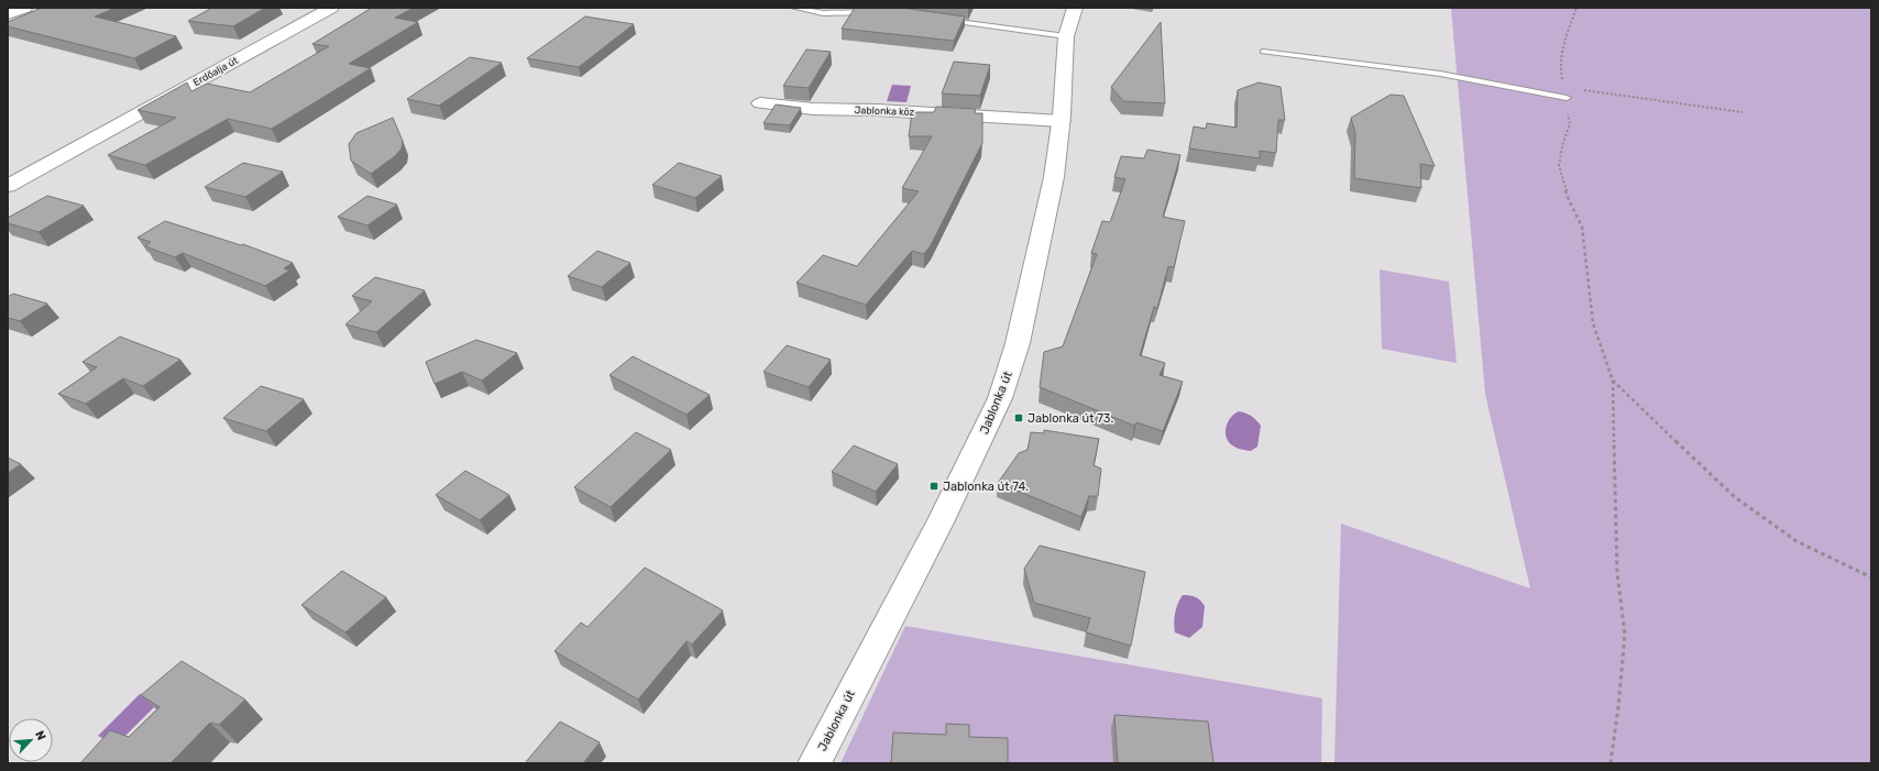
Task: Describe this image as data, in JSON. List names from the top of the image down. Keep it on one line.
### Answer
{"streets":{"street":["Erdőalja út","Jablonka köz","Jablonka út"]},"crossings":[["Jablonka köz","Jablonka út"]],"places":{"transit":["Jablonka út 73.","Jablonka út 74."]},"north":"top right"}
